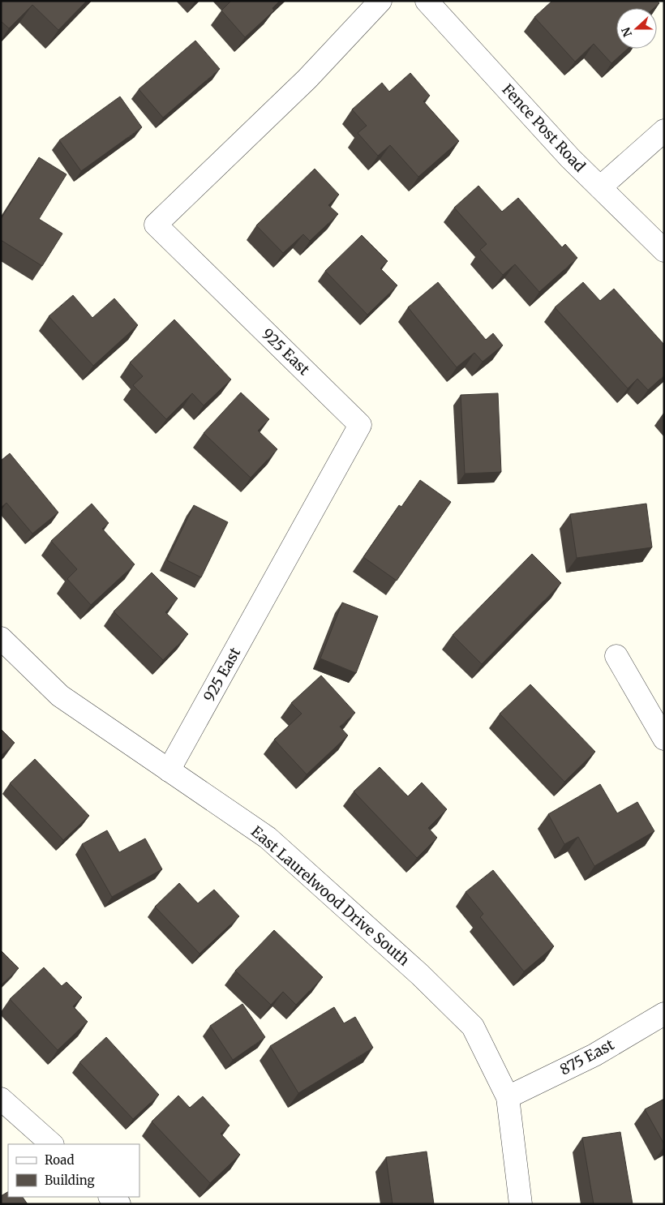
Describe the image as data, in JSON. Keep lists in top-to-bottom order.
{
  "streets": {
    "street": [
      "Fence Post Road",
      "925 East",
      "East Laurelwood Drive South",
      "875 East"
    ]
  },
  "crossings": [
    ["925 East", "East Laurelwood Drive South"],
    ["East Laurelwood Drive South", "875 East"]
  ],
  "legend": ["Road", "Building"],
  "north": "left"
}
